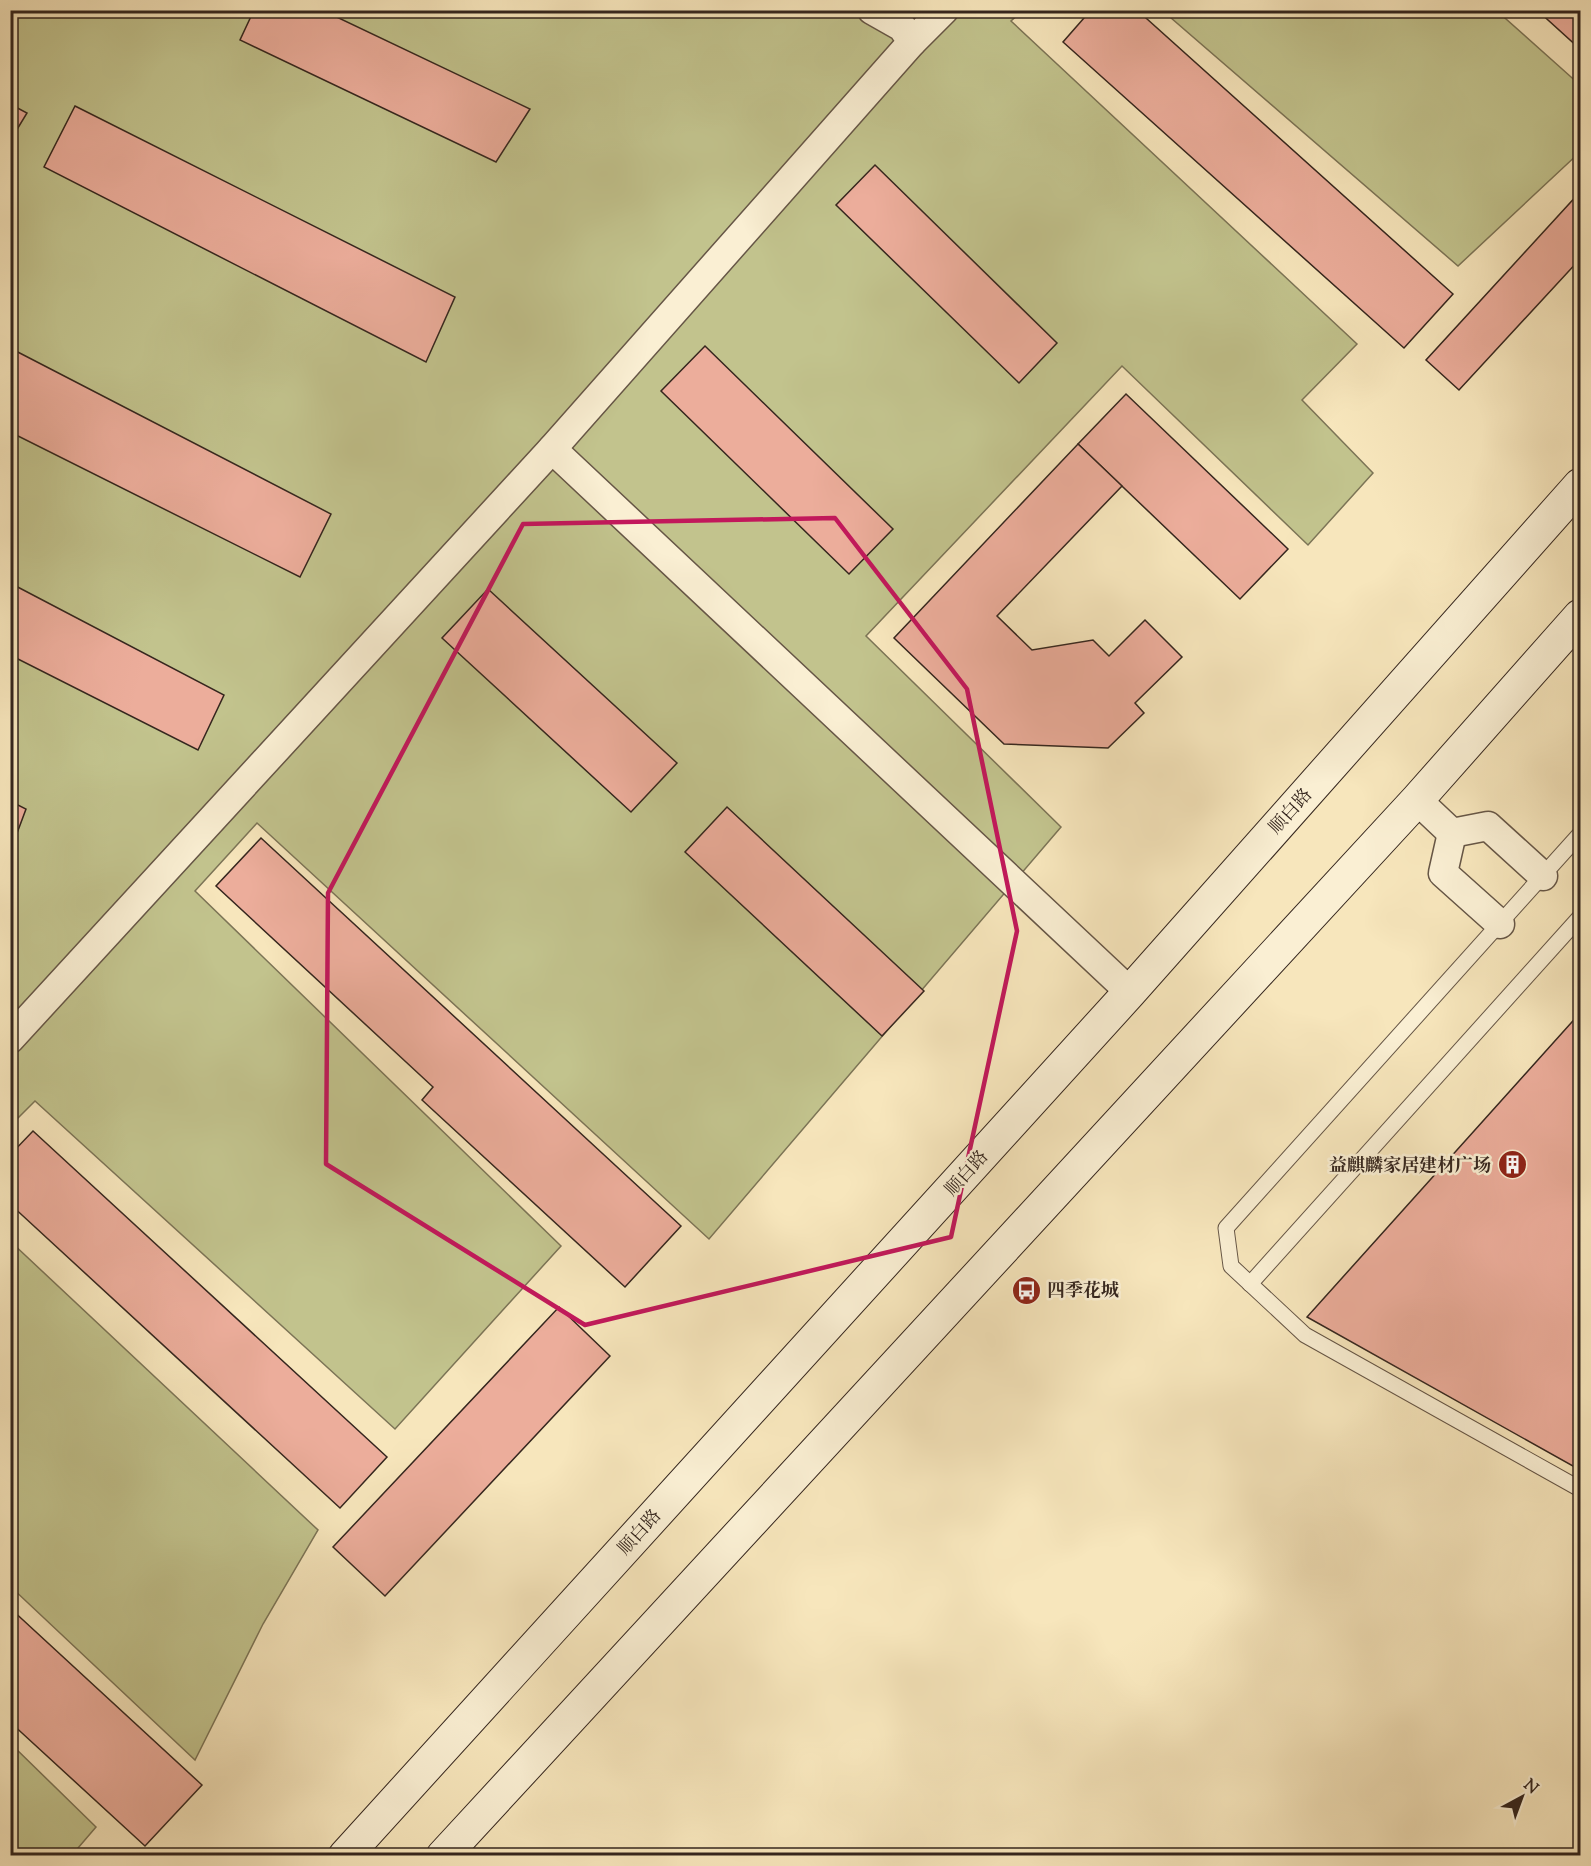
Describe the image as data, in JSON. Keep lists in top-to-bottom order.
{
  "streets": {
    "main road": ["顺白路"]
  },
  "places": {
    "building": ["益麒麟家居建材广场"],
    "bus stop": ["四季花城"]
  },
  "north": "top right"
}
